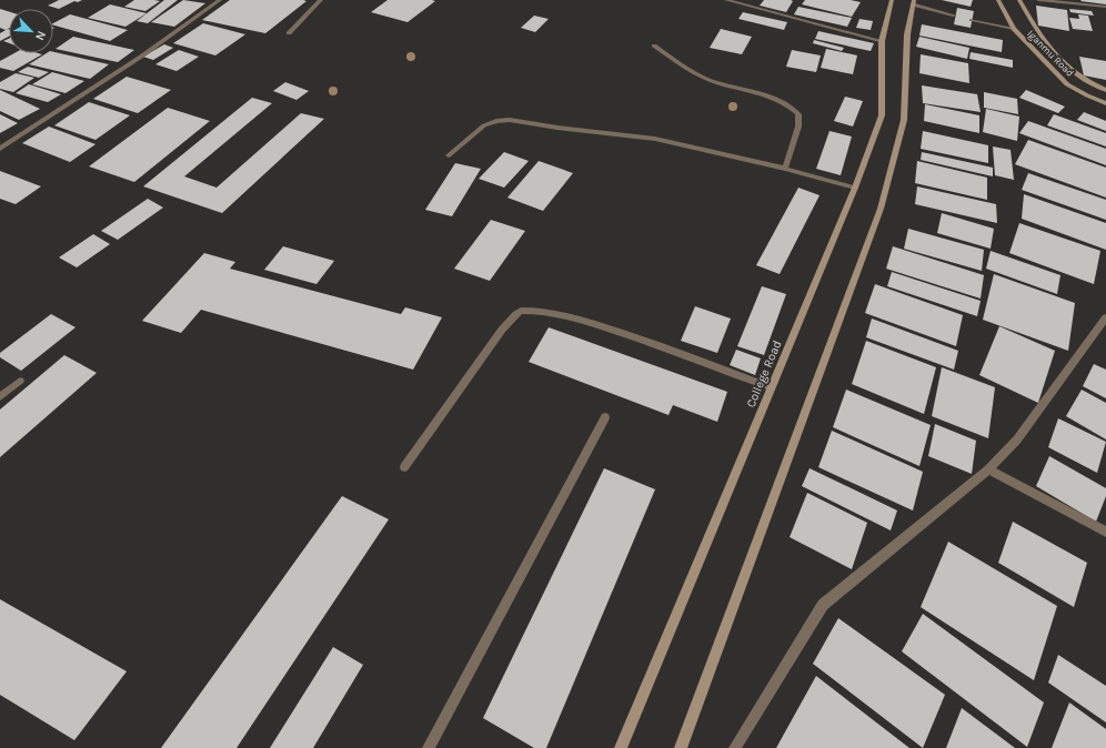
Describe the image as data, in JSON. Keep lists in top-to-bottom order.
{
  "streets": {
    "main road": ["Iganmu Road", "College Road"]
  },
  "north": "bottom right"
}
